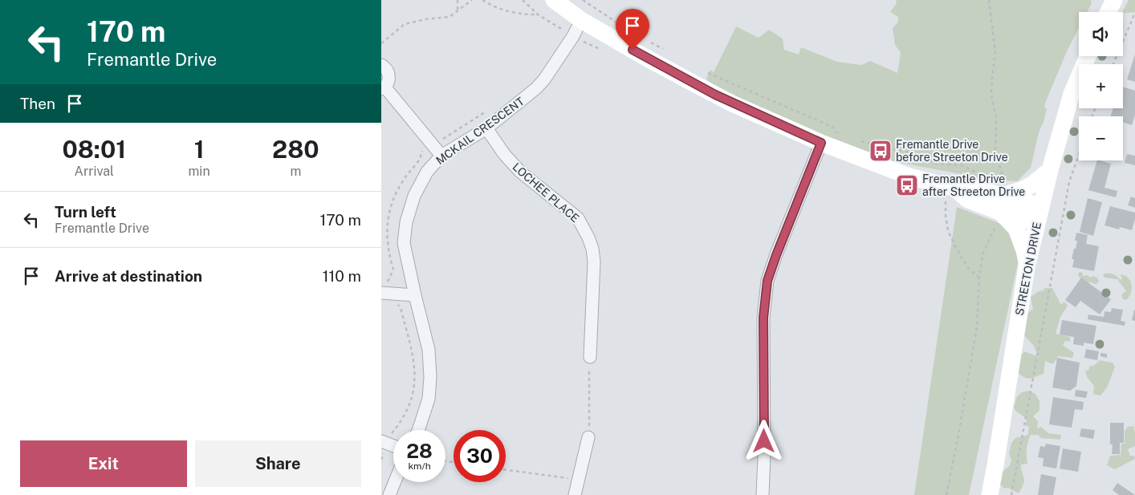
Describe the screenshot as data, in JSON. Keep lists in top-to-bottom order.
{
  "streets": {
    "main road": ["STREETON DRIVE"],
    "street": ["MCKAIL CRESCENT", "LOCHEE PLACE"]
  },
  "crossings": [
    ["MCKAIL CRESCENT", "LOCHEE PLACE"]
  ],
  "places": {
    "bus stop": ["Fremantle Drive before Streeton Drive", "Fremantle Drive after Streeton Drive"]
  },
  "page": {
    "turn": ["170 m", "Fremantle Drive"],
    "map_buttons": ["+", "−"],
    "then": "Then",
    "eta": [
      "08:01",
      "Arrival",
      "1",
      "min",
      "280",
      "m"
    ],
    "list": [
      {
        "name": "Turn left",
        "note": "Fremantle Drive",
        "value": "170 m"
      },
      {
        "name": "Arrive at destination",
        "value": "110 m"
      }
    ],
    "speed": "28 km/h",
    "limit": "30",
    "buttons": ["Exit", "Share"]
  }
}
